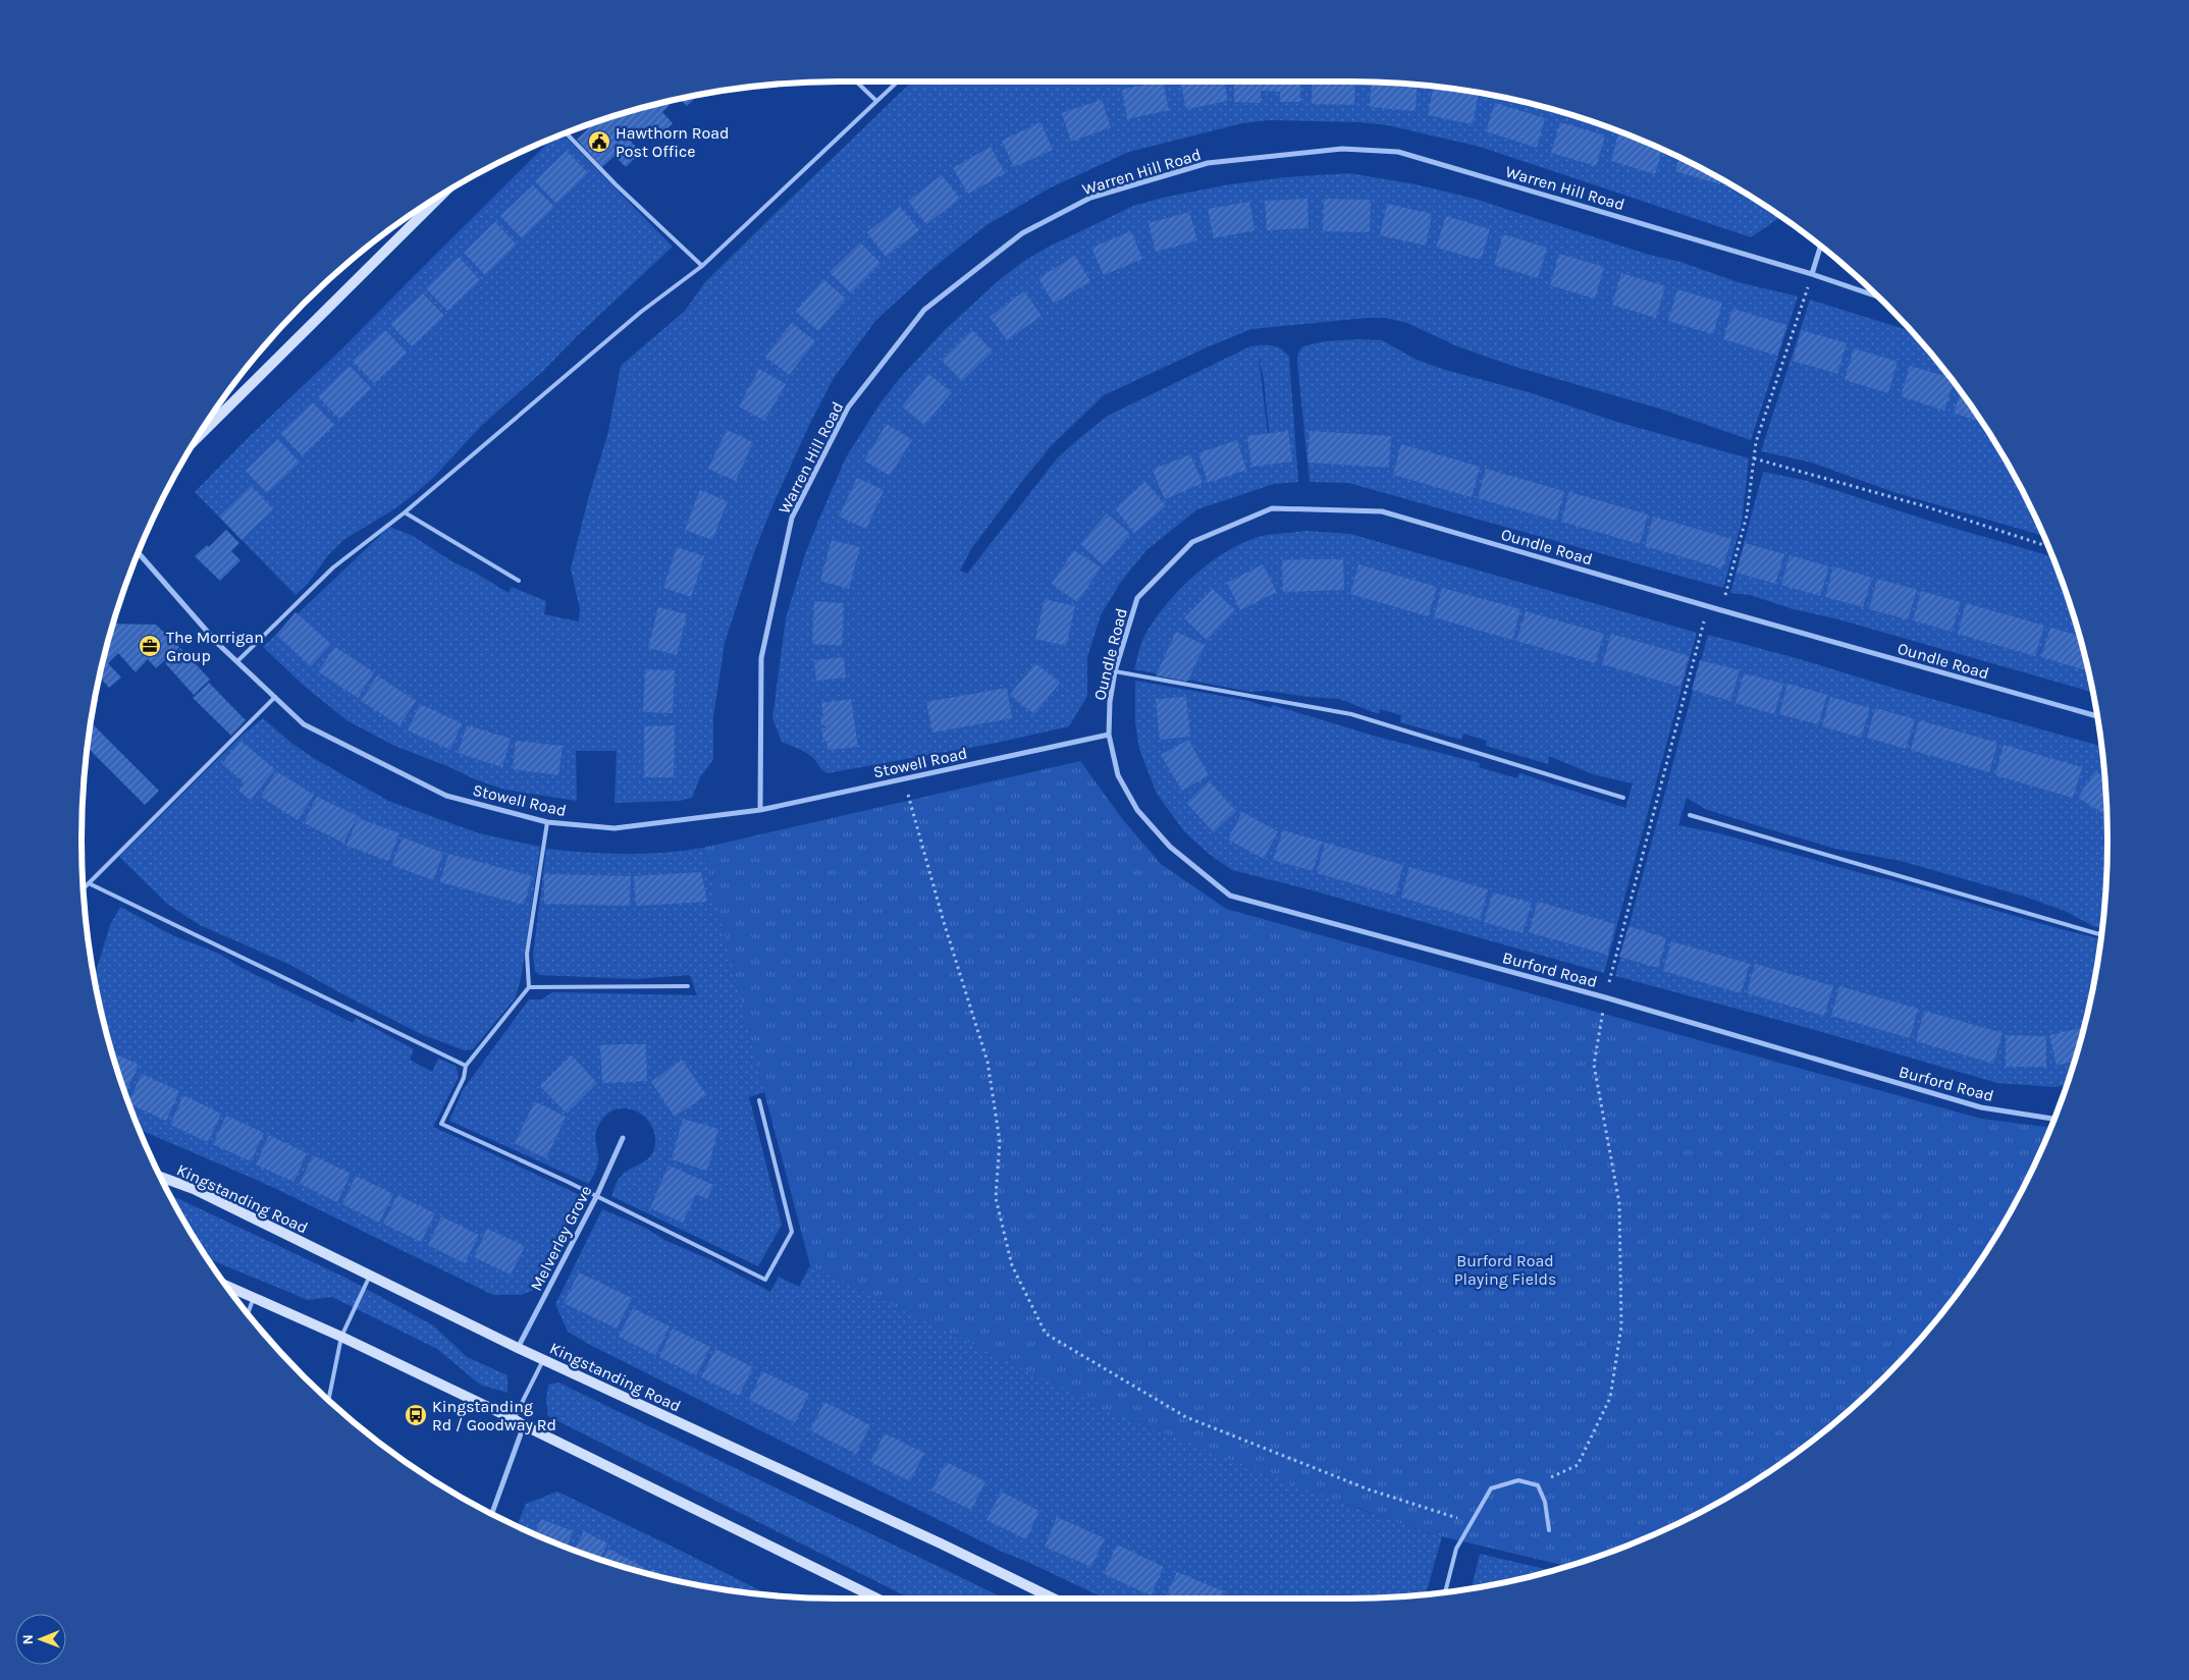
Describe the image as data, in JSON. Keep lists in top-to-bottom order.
{
  "streets": {
    "main road": ["Kingstanding Road"],
    "street": [
      "Warren Hill Road",
      "Oundle Road",
      "Stowell Road",
      "Burford Road",
      "Melverley Grove"
    ]
  },
  "crossings": [
    ["Warren Hill Road", "Stowell Road"],
    ["Oundle Road", "Stowell Road"],
    ["Oundle Road", "Burford Road"],
    ["Stowell Road", "Burford Road"],
    ["Kingstanding Road", "Melverley Grove"]
  ],
  "parks": ["Burford Road Playing Fields"],
  "places": {
    "public building": ["Hawthorn Road Post Office"],
    "office": ["The Morrigan Group"],
    "bus stop": ["Kingstanding Rd / Goodway Rd"]
  },
  "north": "left"
}
